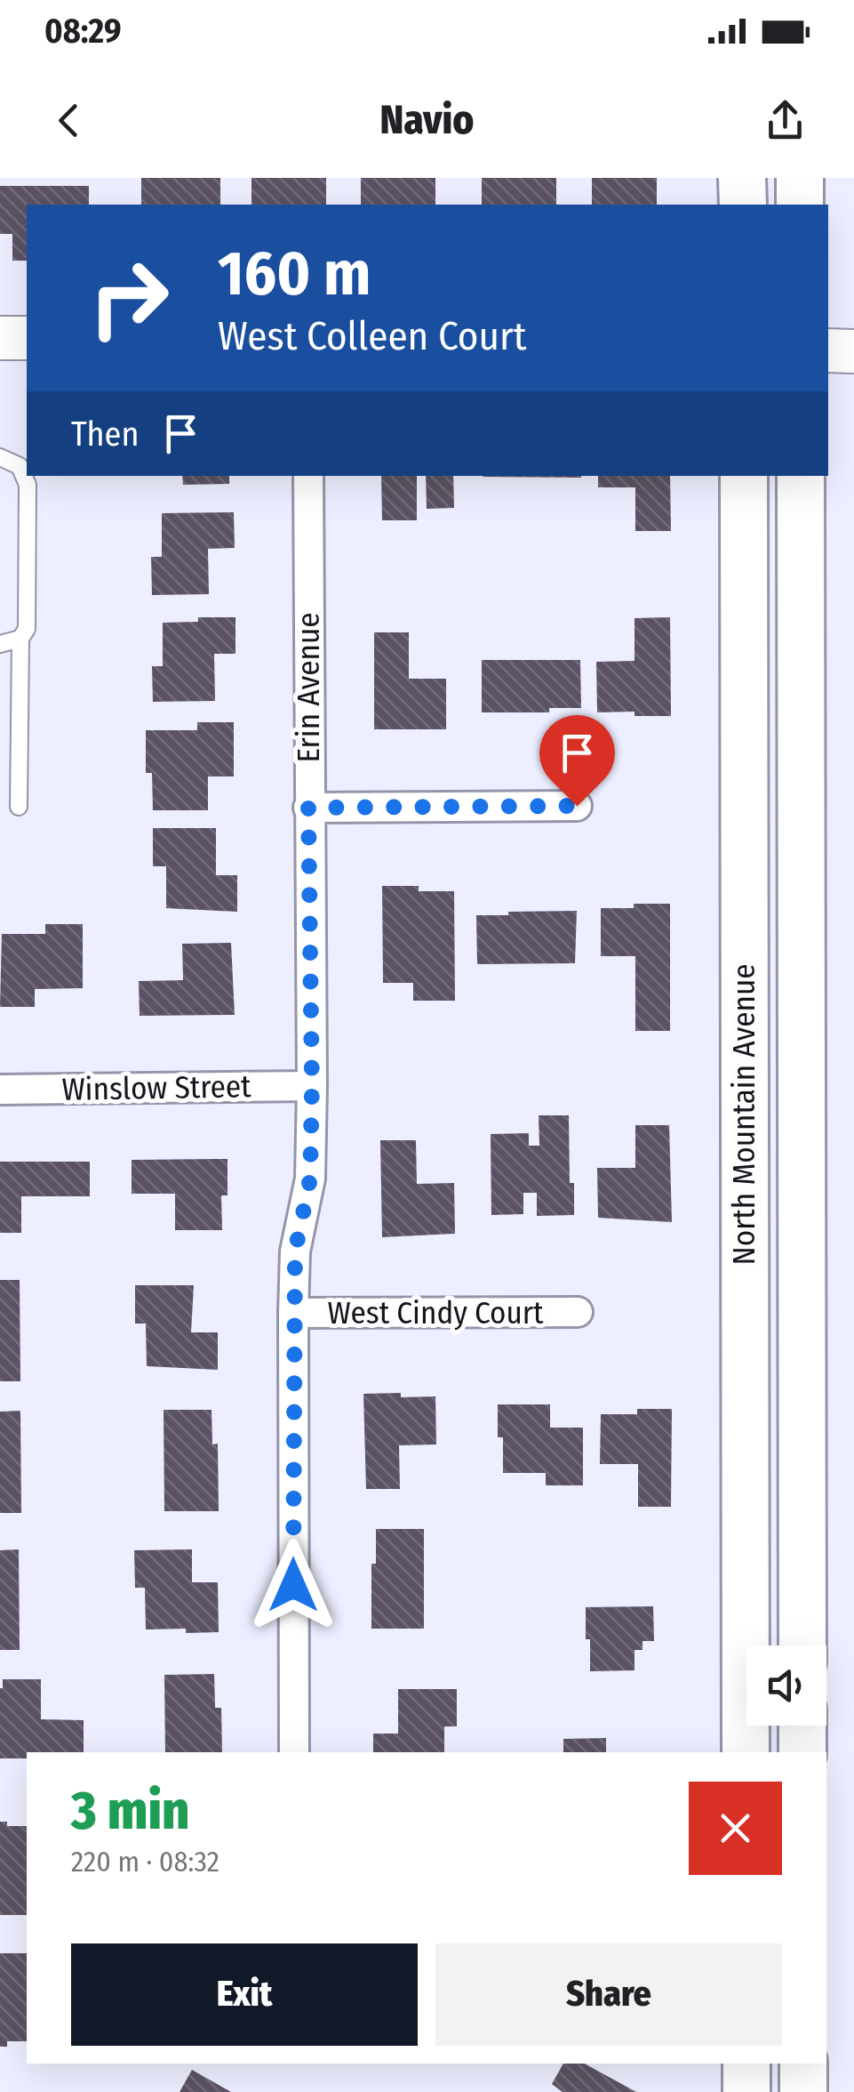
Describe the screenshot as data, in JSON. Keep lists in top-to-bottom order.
{
  "streets": {
    "main road": ["North Mountain Avenue"],
    "street": ["Erin Avenue", "Winslow Street", "West Cindy Court"]
  },
  "crossings": [
    ["Erin Avenue", "Winslow Street"],
    ["Erin Avenue", "West Cindy Court"]
  ],
  "page": {
    "status": "08:29",
    "header": "Navio",
    "turn": ["160 m", "West Colleen Court"],
    "then": "Then",
    "heading": ["3 min", "220 m · 08:32"],
    "buttons": ["Exit", "Share"]
  }
}
